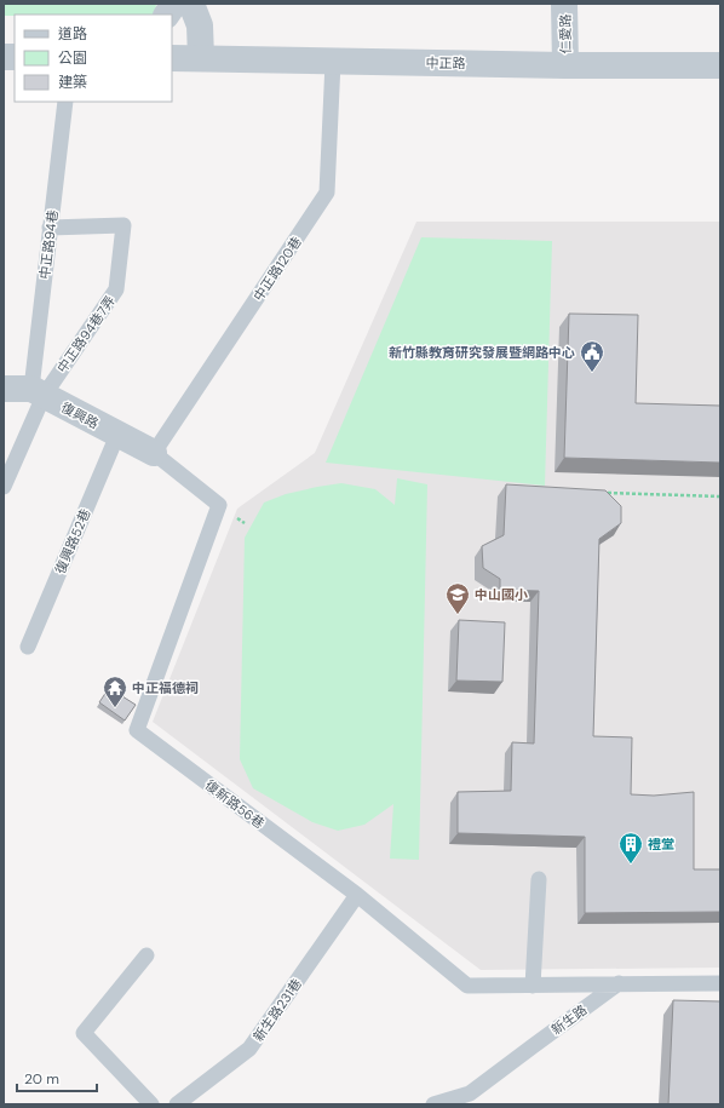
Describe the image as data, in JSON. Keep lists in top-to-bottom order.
{
  "streets": {
    "street": ["仁愛路", "中正路", "復興路"],
    "lane": [
      "中正路94巷",
      "中正路120巷",
      "中正路94巷7弄",
      "復興路52巷",
      "復新路56巷",
      "新生路231巷",
      "新生路"
    ]
  },
  "crossings": [
    ["仁愛路", "中正路"],
    ["中正路", "中正路120巷"],
    ["中正路94巷", "中正路94巷7弄"],
    ["中正路94巷", "復興路"],
    ["中正路120巷", "復興路"],
    ["中正路120巷", "復新路56巷"],
    ["中正路94巷7弄", "復興路"],
    ["復興路", "復興路52巷"],
    ["復興路", "復新路56巷"],
    ["復新路56巷", "新生路231巷"],
    ["復新路56巷", "新生路"]
  ],
  "places": {
    "public building": ["新竹縣教育研究發展暨網路中心"],
    "school or university": ["中山國小"],
    "temple": ["中正福德祠"],
    "building": ["禮堂"]
  },
  "legend": ["道路", "公園", "建築"],
  "scale_bar": "20 m"
}
